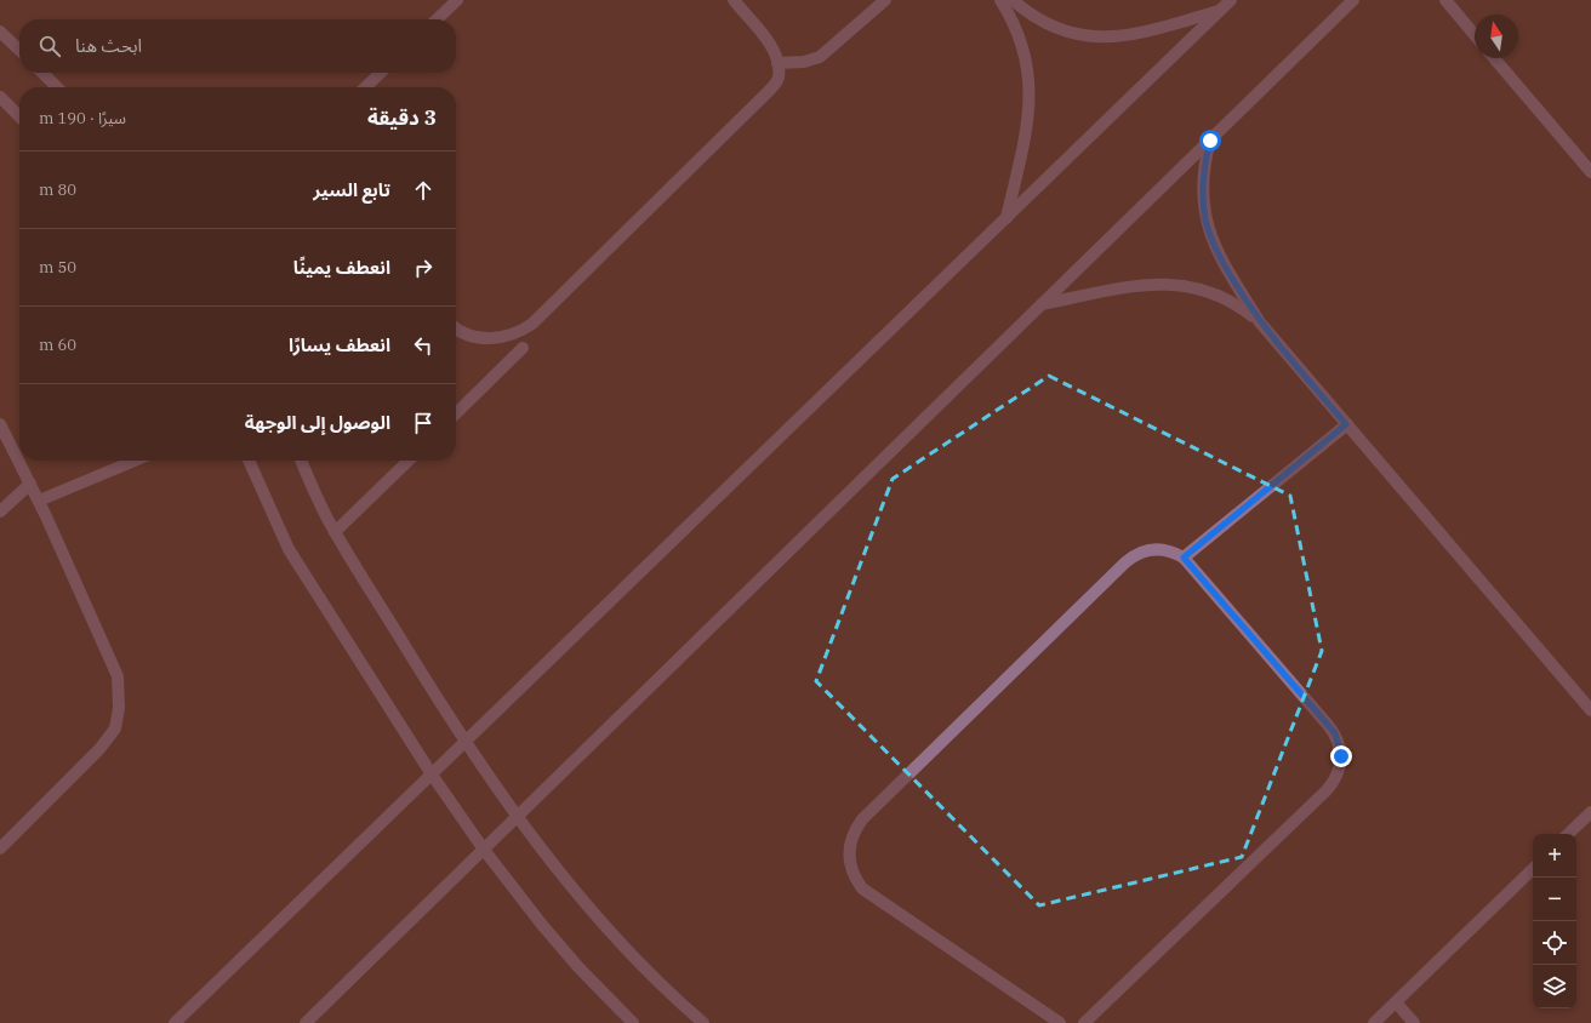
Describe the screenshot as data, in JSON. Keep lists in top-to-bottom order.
{
  "north": "top",
  "page": {
    "search": "ابحث هنا",
    "heading": ["3 دقيقة", "سيرًا · 190 m"],
    "list": [
      ["تابع السير", "80 m"],
      ["انعطف يمينًا", "50 m"],
      ["انعطف يسارًا", "60 m"],
      "الوصول إلى الوجهة"
    ],
    "map_buttons": ["+", "−"]
  }
}
